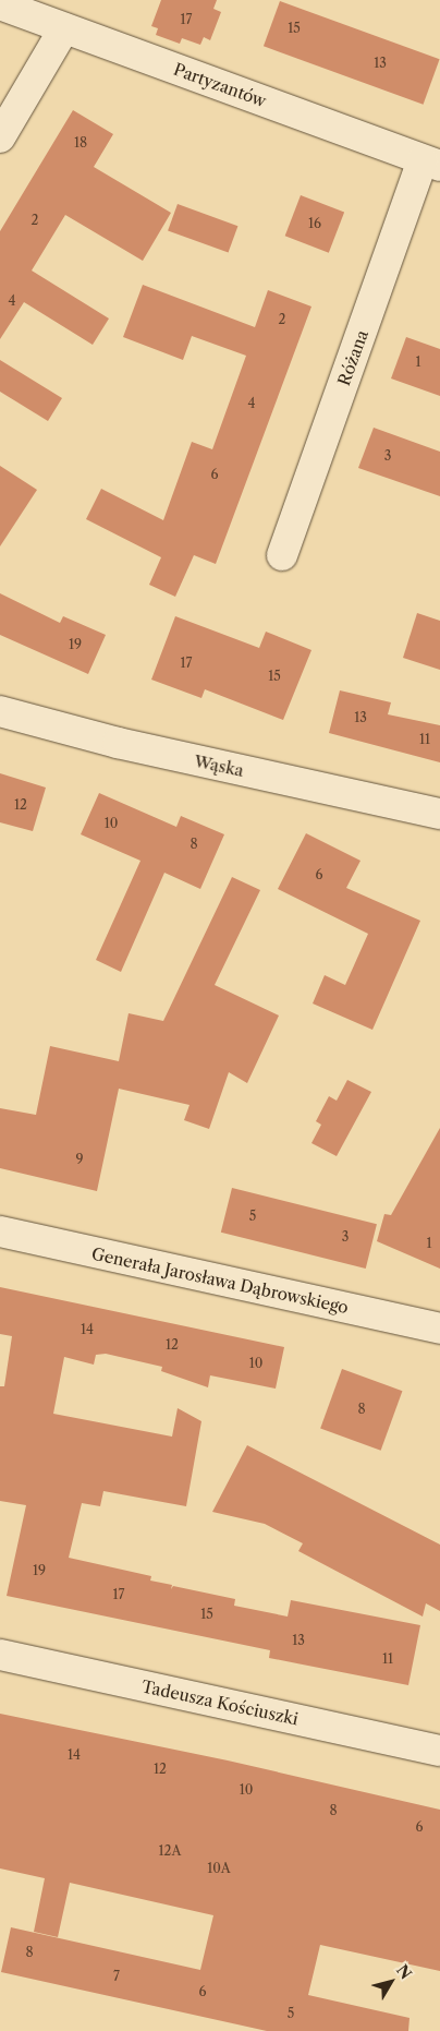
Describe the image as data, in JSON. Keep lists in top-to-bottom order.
{
  "streets": {
    "street": [
      "Partyzantów",
      "Różana",
      "Wąska",
      "Generała Jarosława Dąbrowskiego",
      "Tadeusza Kościuszki"
    ]
  },
  "crossings": [
    ["Partyzantów", "Różana"]
  ],
  "house_numbers": [
    "17",
    "15",
    "13",
    "18",
    "2",
    "16",
    "4",
    "2",
    "1",
    "4",
    "3",
    "6",
    "19",
    "17",
    "15",
    "13",
    "11",
    "12",
    "10",
    "8",
    "6",
    "9",
    "5",
    "3",
    "1",
    "14",
    "12",
    "10",
    "8",
    "19",
    "17",
    "15",
    "13",
    "11",
    "14",
    "12",
    "10",
    "8",
    "6",
    "12A",
    "10A",
    "8",
    "7",
    "6",
    "5"
  ],
  "north": "top right"
}
